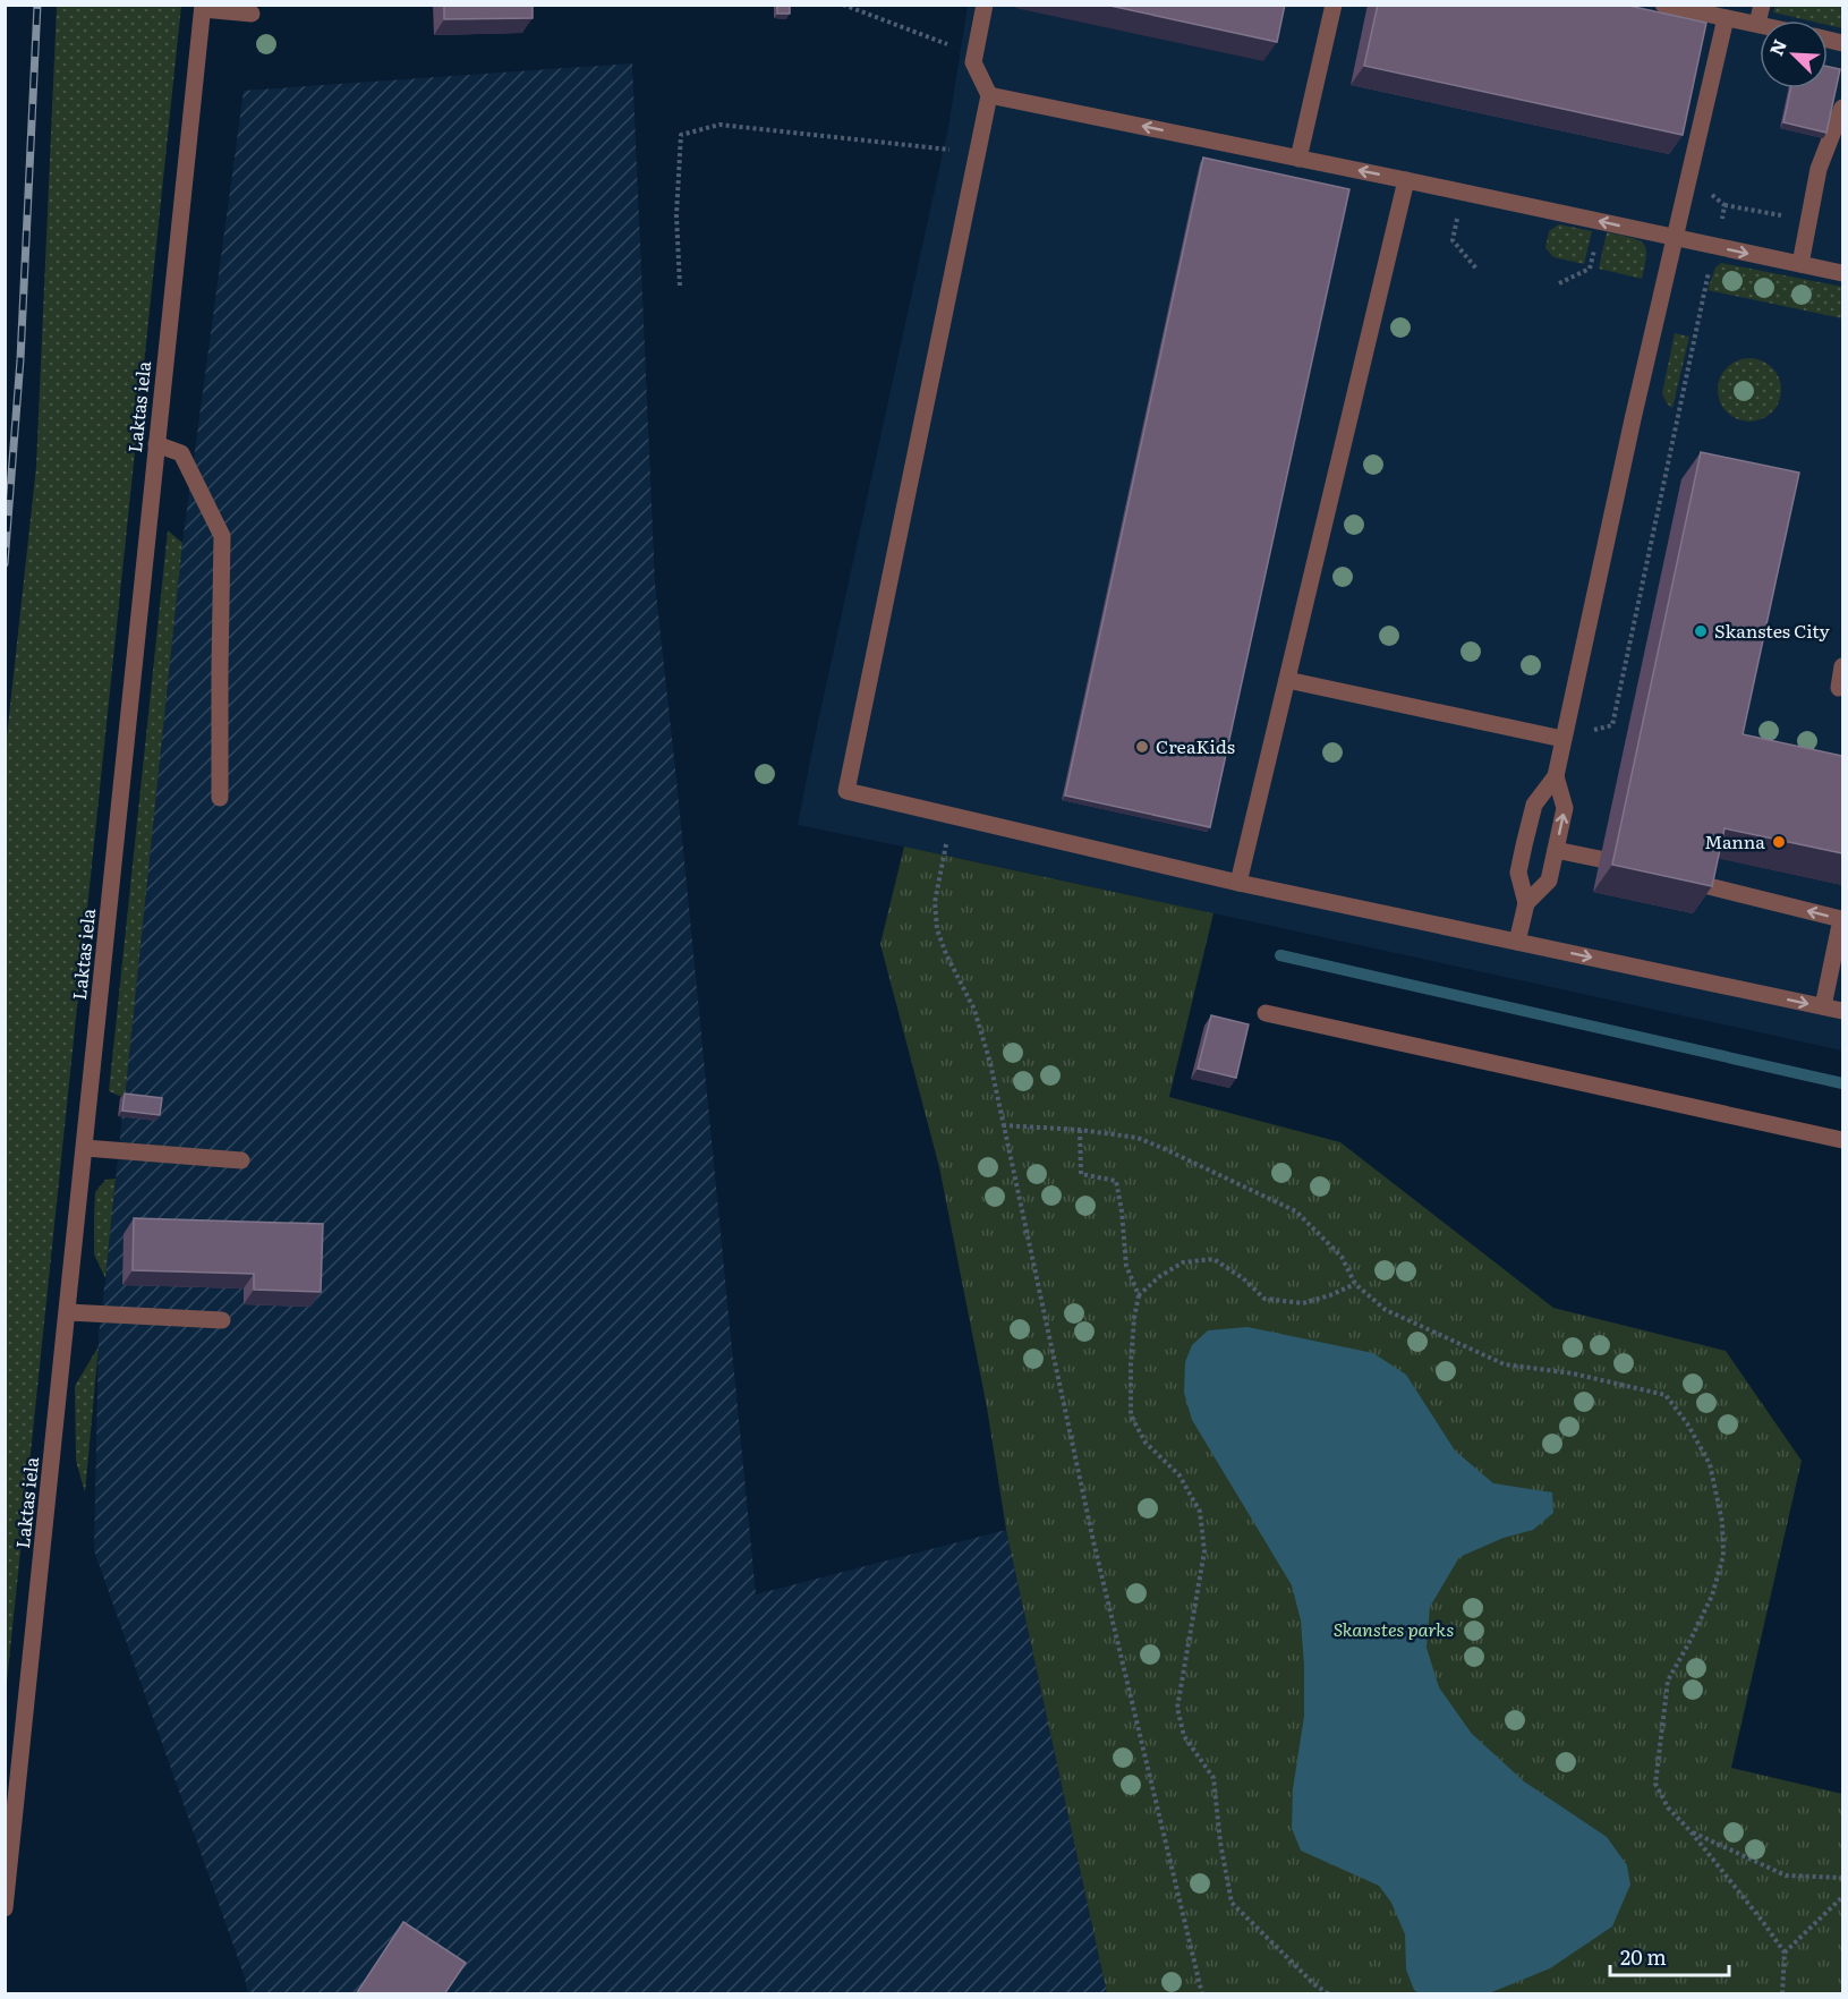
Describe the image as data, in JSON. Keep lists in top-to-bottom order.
{
  "streets": {
    "street": ["Laktas iela"]
  },
  "parks": ["Skanstes parks"],
  "places": ["Skanstes City", "CreaKids", "Manna"],
  "scale_bar": "20 m",
  "north": "top left"
}
